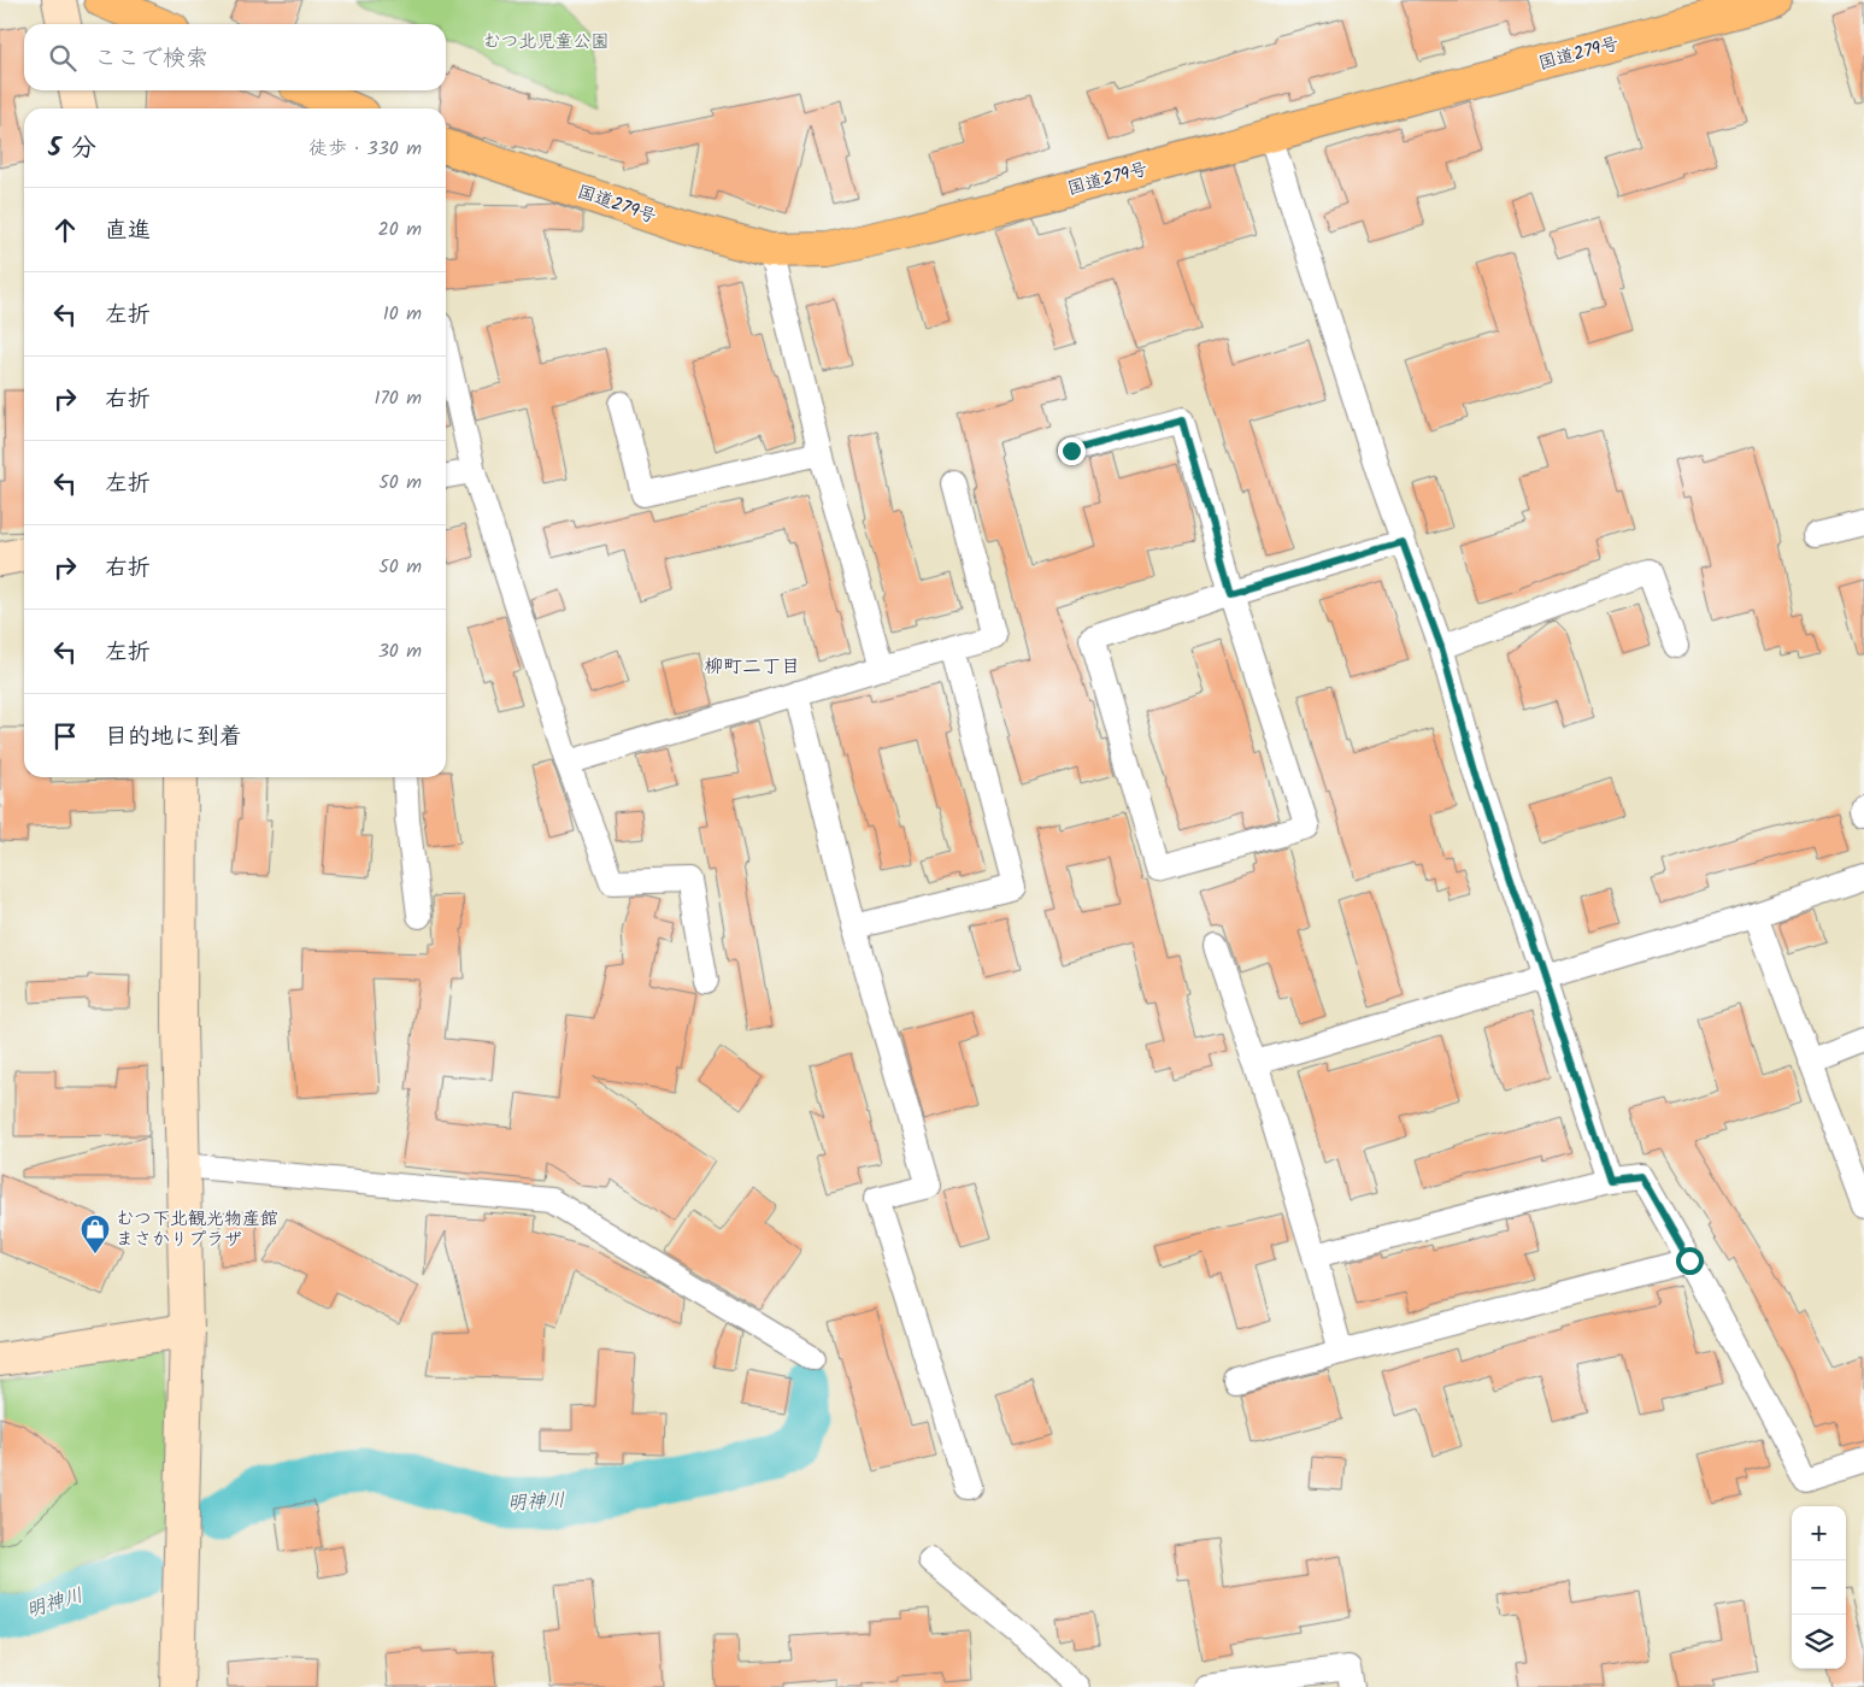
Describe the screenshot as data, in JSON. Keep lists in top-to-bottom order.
{
  "streets": {
    "highway": ["国道279号"]
  },
  "districts": ["柳町二丁目"],
  "water": ["明神川"],
  "parks": ["むつ北児童公園"],
  "places": {
    "shop": ["むつ下北観光物産館 まさかりプラザ"]
  },
  "page": {
    "search": "ここで検索",
    "heading": ["5 分", "徒歩 · 330 m"],
    "list": [
      ["直進", "20 m"],
      ["左折", "10 m"],
      ["右折", "170 m"],
      ["左折", "50 m"],
      ["右折", "50 m"],
      ["左折", "30 m"],
      "目的地に到着"
    ],
    "map_buttons": ["+", "−"]
  }
}
